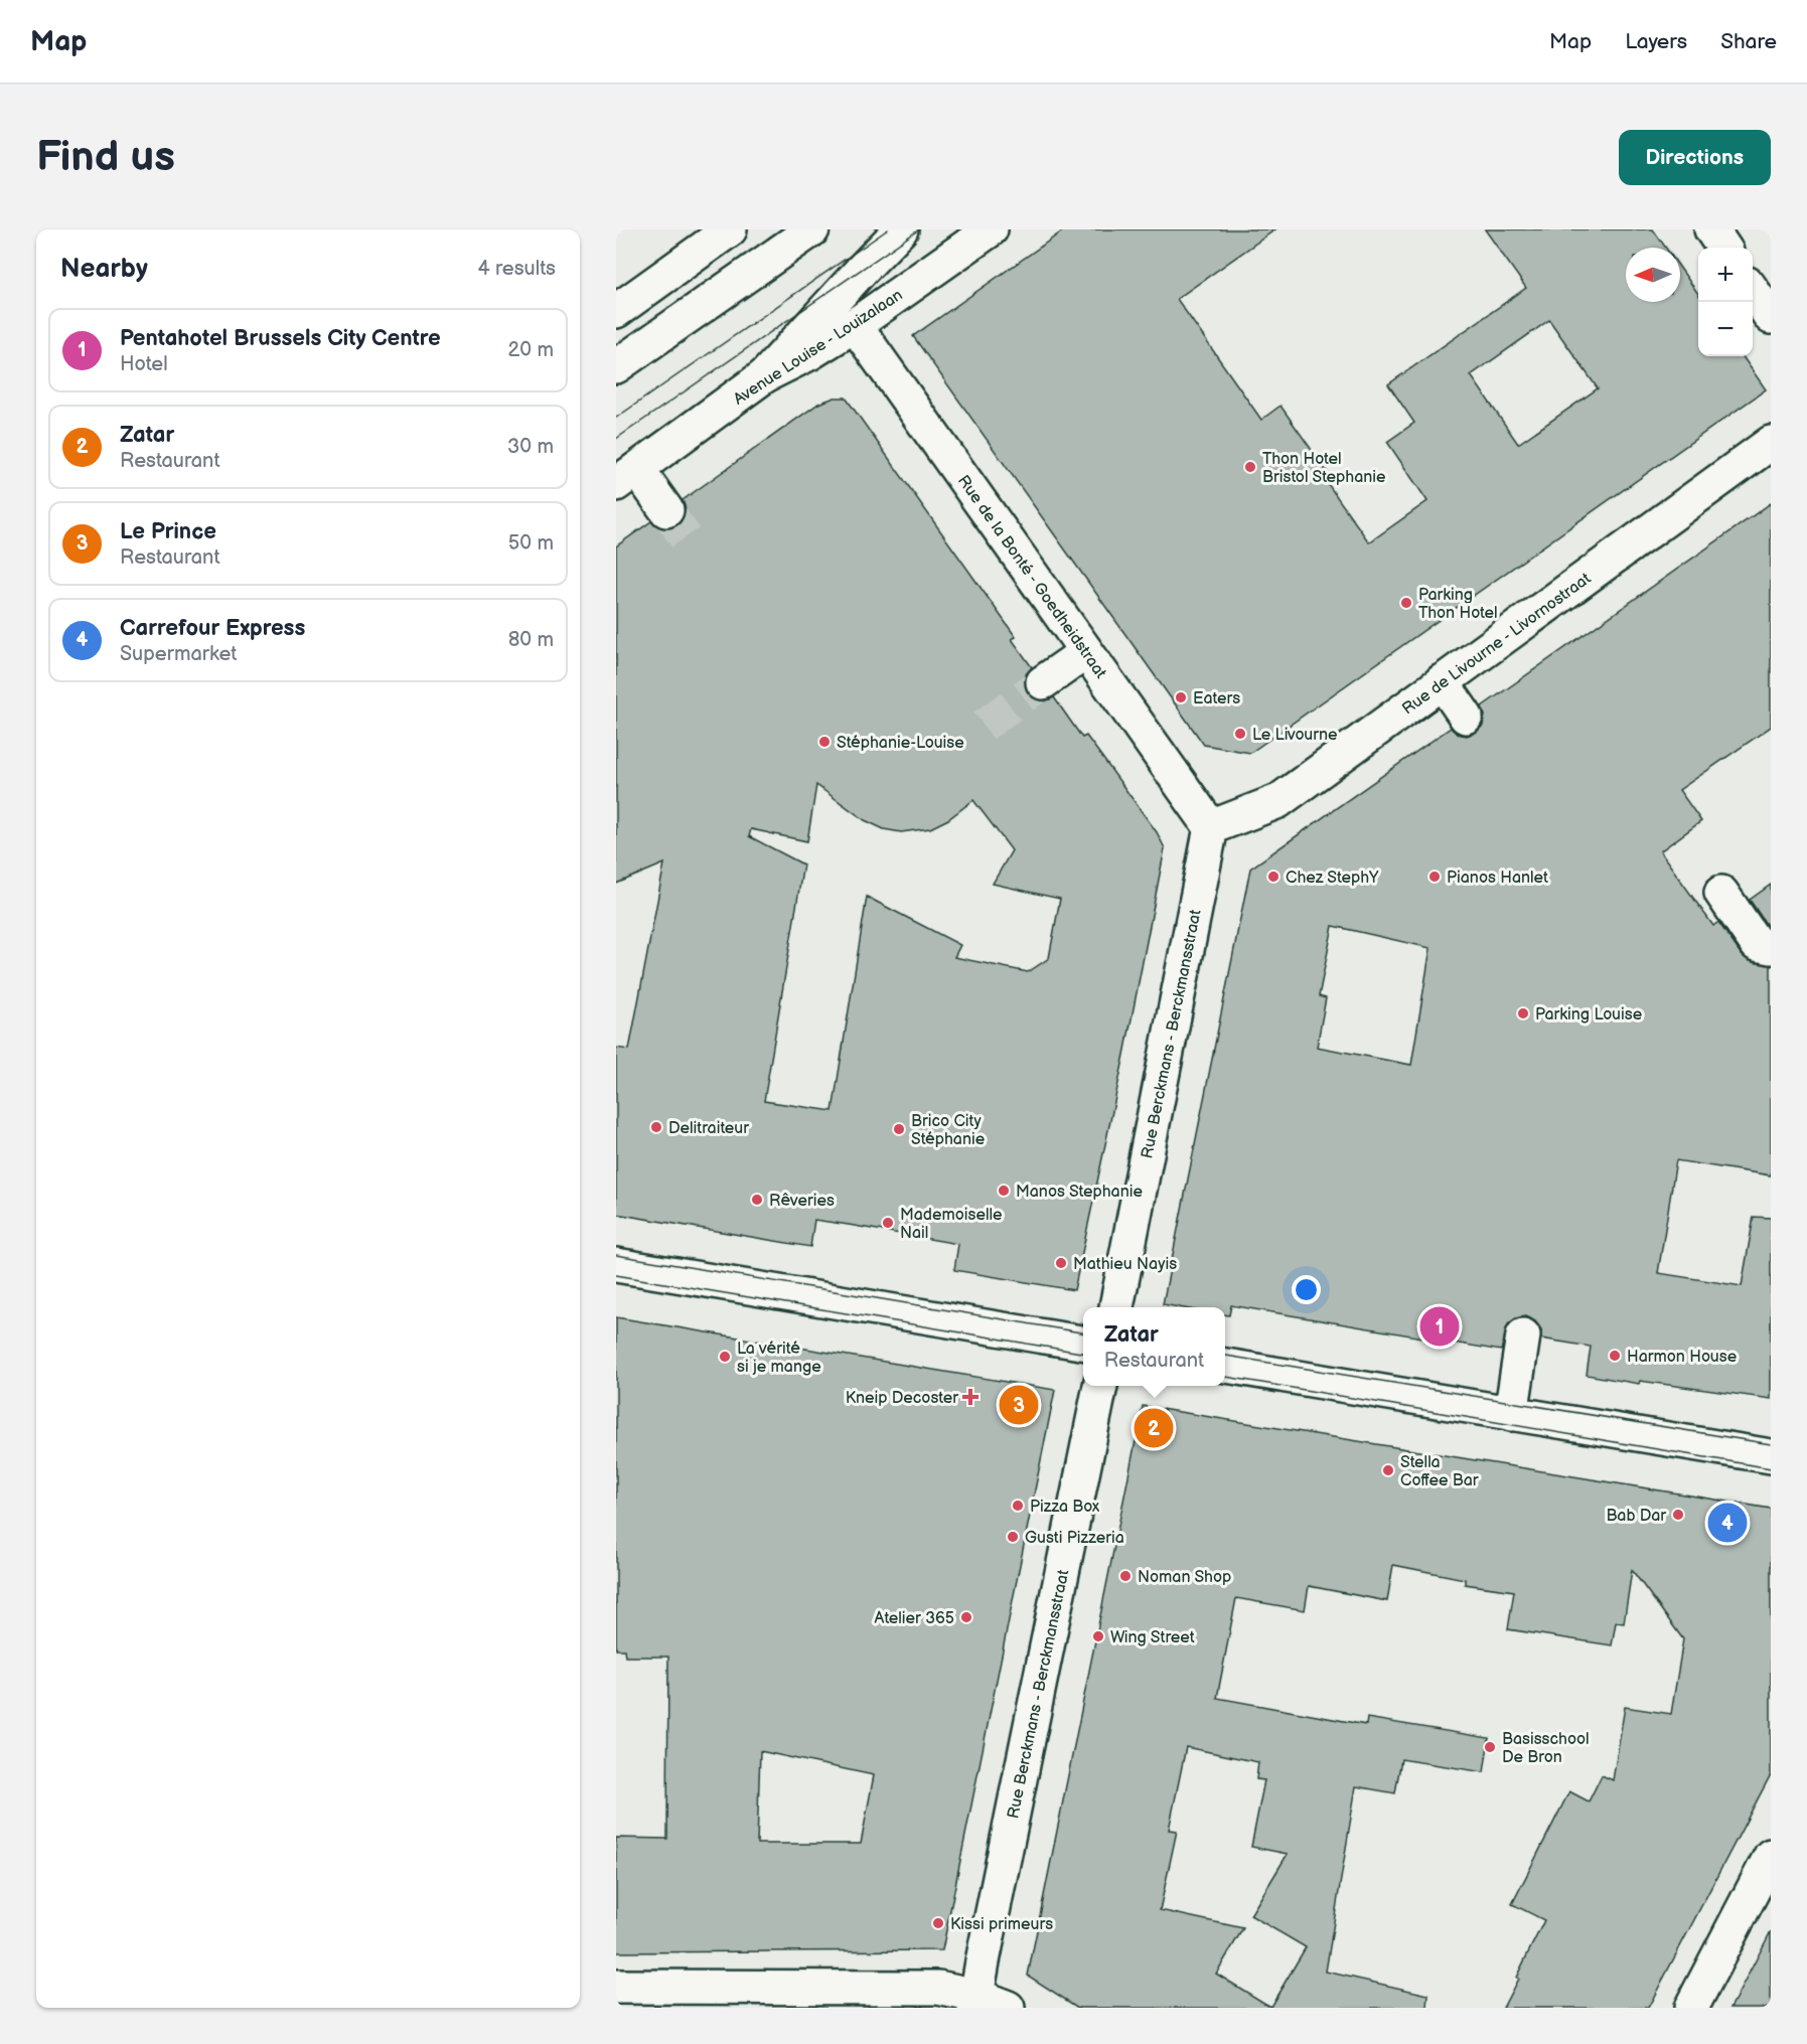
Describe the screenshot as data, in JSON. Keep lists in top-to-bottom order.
{
  "streets": {
    "main road": [
      "Avenue Louise - Louizalaan",
      "Rue de la Bonté - Goedheidstraat",
      "Rue de Livourne - Livornostraat",
      "Rue Berckmans - Berckmansstraat"
    ]
  },
  "crossings": [
    ["Avenue Louise - Louizalaan", "Rue de la Bonté - Goedheidstraat"],
    ["Rue de la Bonté - Goedheidstraat", "Rue de Livourne - Livornostraat"],
    ["Rue de la Bonté - Goedheidstraat", "Rue Berckmans - Berckmansstraat"],
    ["Rue de Livourne - Livornostraat", "Rue Berckmans - Berckmansstraat"]
  ],
  "places": {
    "other": [
      "Thon Hotel Bristol Stephanie",
      "Parking Thon Hotel",
      "Eaters",
      "Le Livourne",
      "Stéphanie-Louise",
      "Chez StephY",
      "Pianos Hanlet",
      "Parking Louise",
      "Delitraiteur",
      "Brico City Stéphanie",
      "Manos Stephanie",
      "Rêveries",
      "Mademoiselle Nail",
      "Mathieu Nayis",
      "Harmon House",
      "La vérité si je mange",
      "Stella Coffee Bar",
      "Pizza Box",
      "Bab Dar",
      "Gusti Pizzeria",
      "Noman Shop",
      "Atelier 365",
      "Wing Street",
      "Basisschool De Bron",
      "Kissi primeurs"
    ],
    "health": ["Kneip Decoster"]
  },
  "north": "left",
  "page": {
    "header": "Map",
    "nav": ["Map", "Layers", "Share"],
    "buttons": "Directions",
    "title": "Find us",
    "heading": ["Nearby", "4 results"],
    "map_buttons": ["+", "−"],
    "list": [
      {
        "mark": "1",
        "name": "Pentahotel Brussels City Centre",
        "note": "Hotel",
        "value": "20 m"
      },
      {
        "mark": "2",
        "name": "Zatar",
        "note": "Restaurant",
        "value": "30 m"
      },
      {
        "mark": "3",
        "name": "Le Prince",
        "note": "Restaurant",
        "value": "50 m"
      },
      {
        "mark": "4",
        "name": "Carrefour Express",
        "note": "Supermarket",
        "value": "80 m"
      }
    ],
    "pins": [
      "1",
      "3",
      "2",
      "4"
    ],
    "popup": ["Zatar", "Restaurant"]
  }
}
